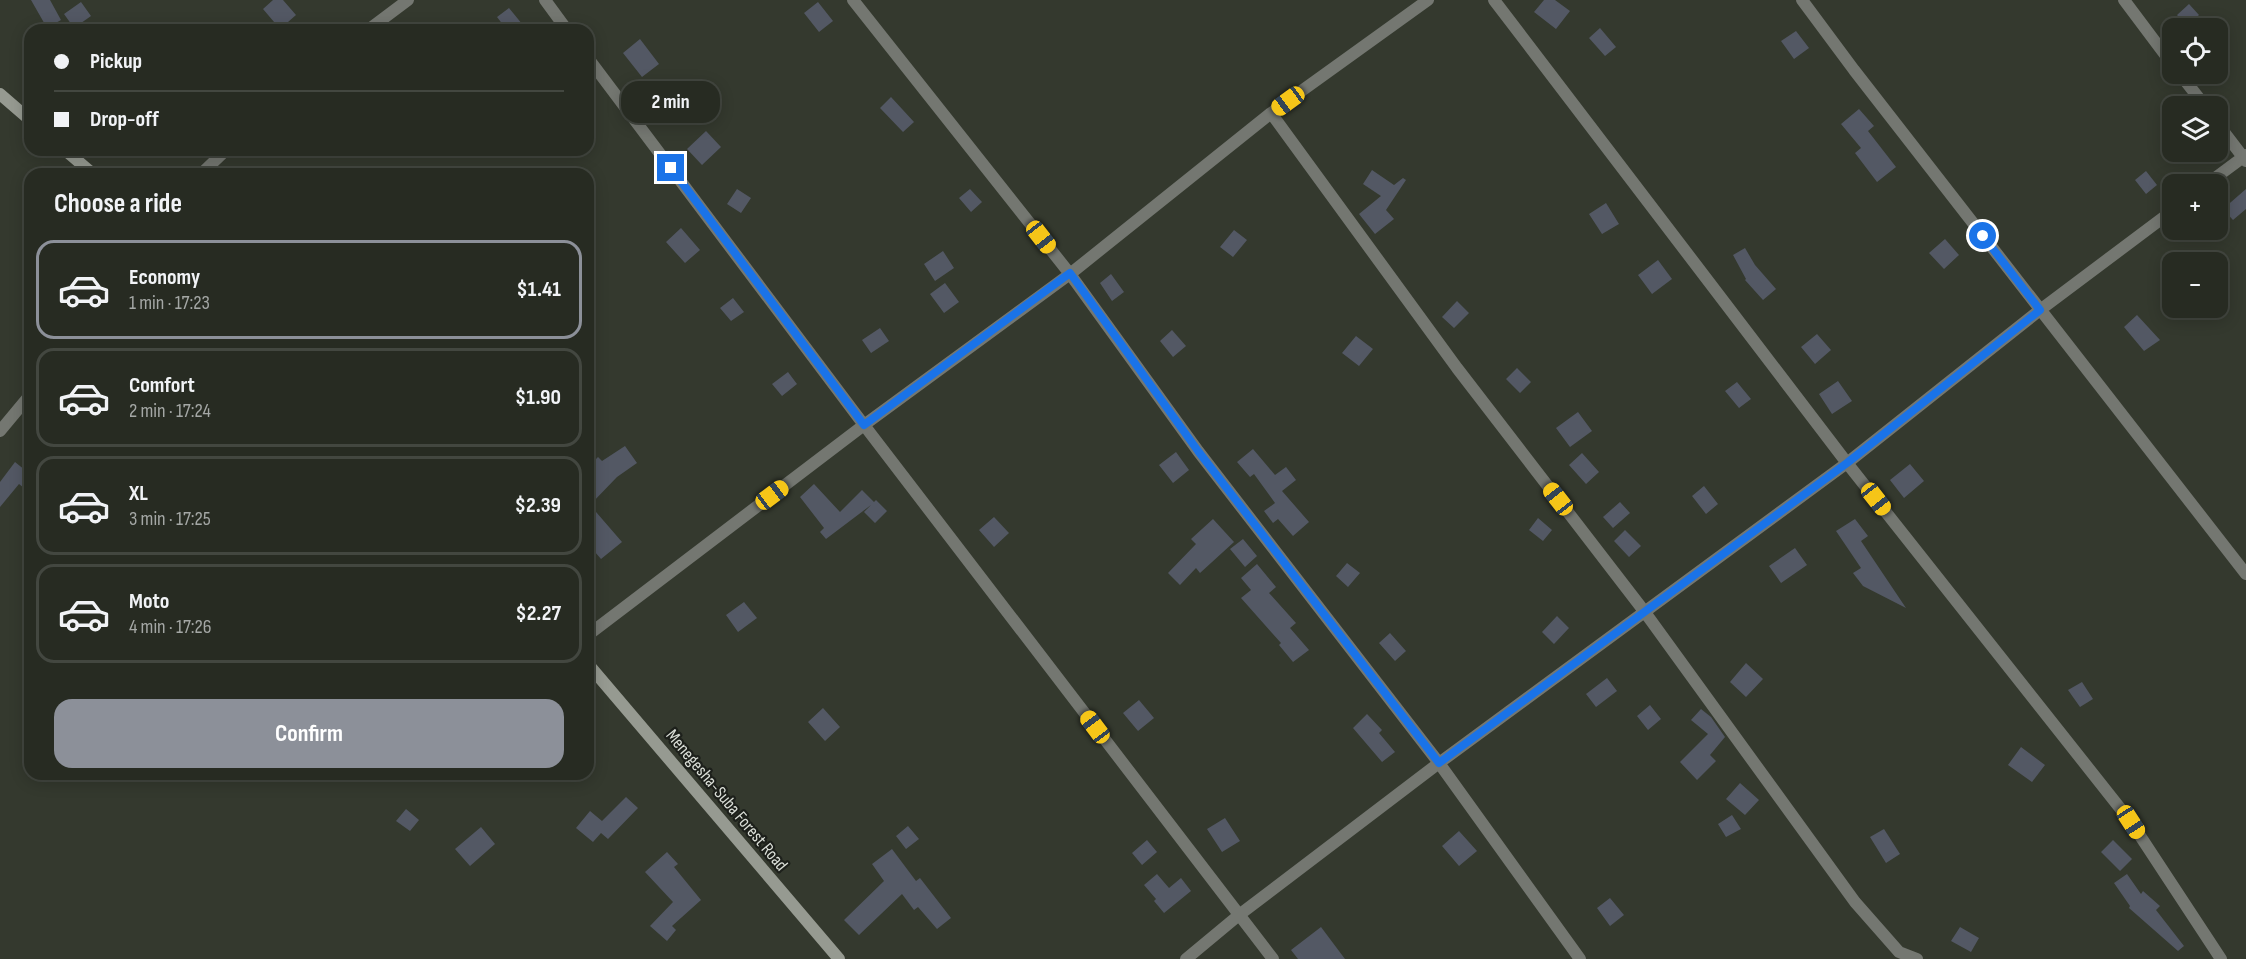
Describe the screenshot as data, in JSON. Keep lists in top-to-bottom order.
{
  "streets": {
    "street": ["Menegesha-Suba Forest Road"]
  },
  "page": {
    "map_buttons": ["+", "−"],
    "banner": ["Pickup", "Drop-off"],
    "bubble": "2 min",
    "heading": "Choose a ride",
    "list": [
      {
        "name": "Economy",
        "note": "1 min · 17:23",
        "value": "$1.41"
      },
      {
        "name": "Comfort",
        "note": "2 min · 17:24",
        "value": "$1.90"
      },
      {
        "name": "XL",
        "note": "3 min · 17:25",
        "value": "$2.39"
      },
      {
        "name": "Moto",
        "note": "4 min · 17:26",
        "value": "$2.27"
      }
    ],
    "buttons": "Confirm"
  }
}
